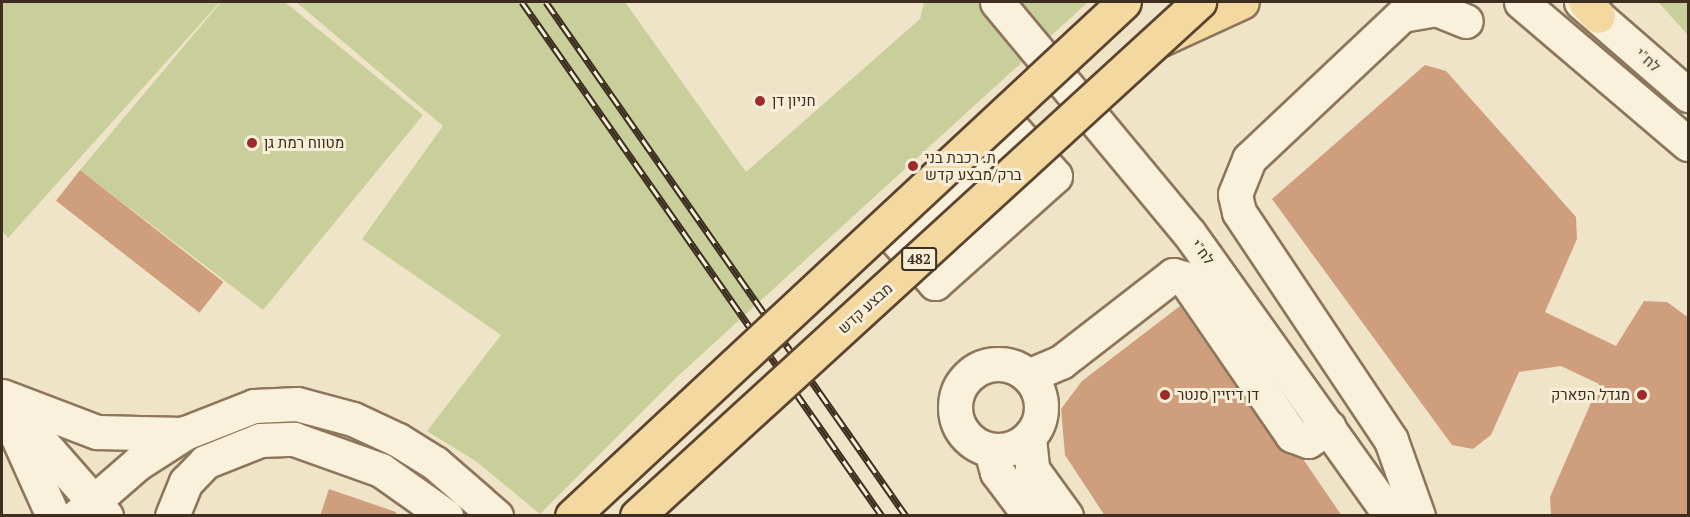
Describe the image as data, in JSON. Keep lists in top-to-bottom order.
{
  "streets": {
    "main road": ["482", "מבצע קדש"],
    "street": ["לח\"י"]
  },
  "places": [
    "חניון דן",
    "מטווח רמת גן",
    "ת. רכבת בני ברק/מבצע קדש",
    "דן דיזיין סנטר",
    "מגדל הפארק"
  ]
}
